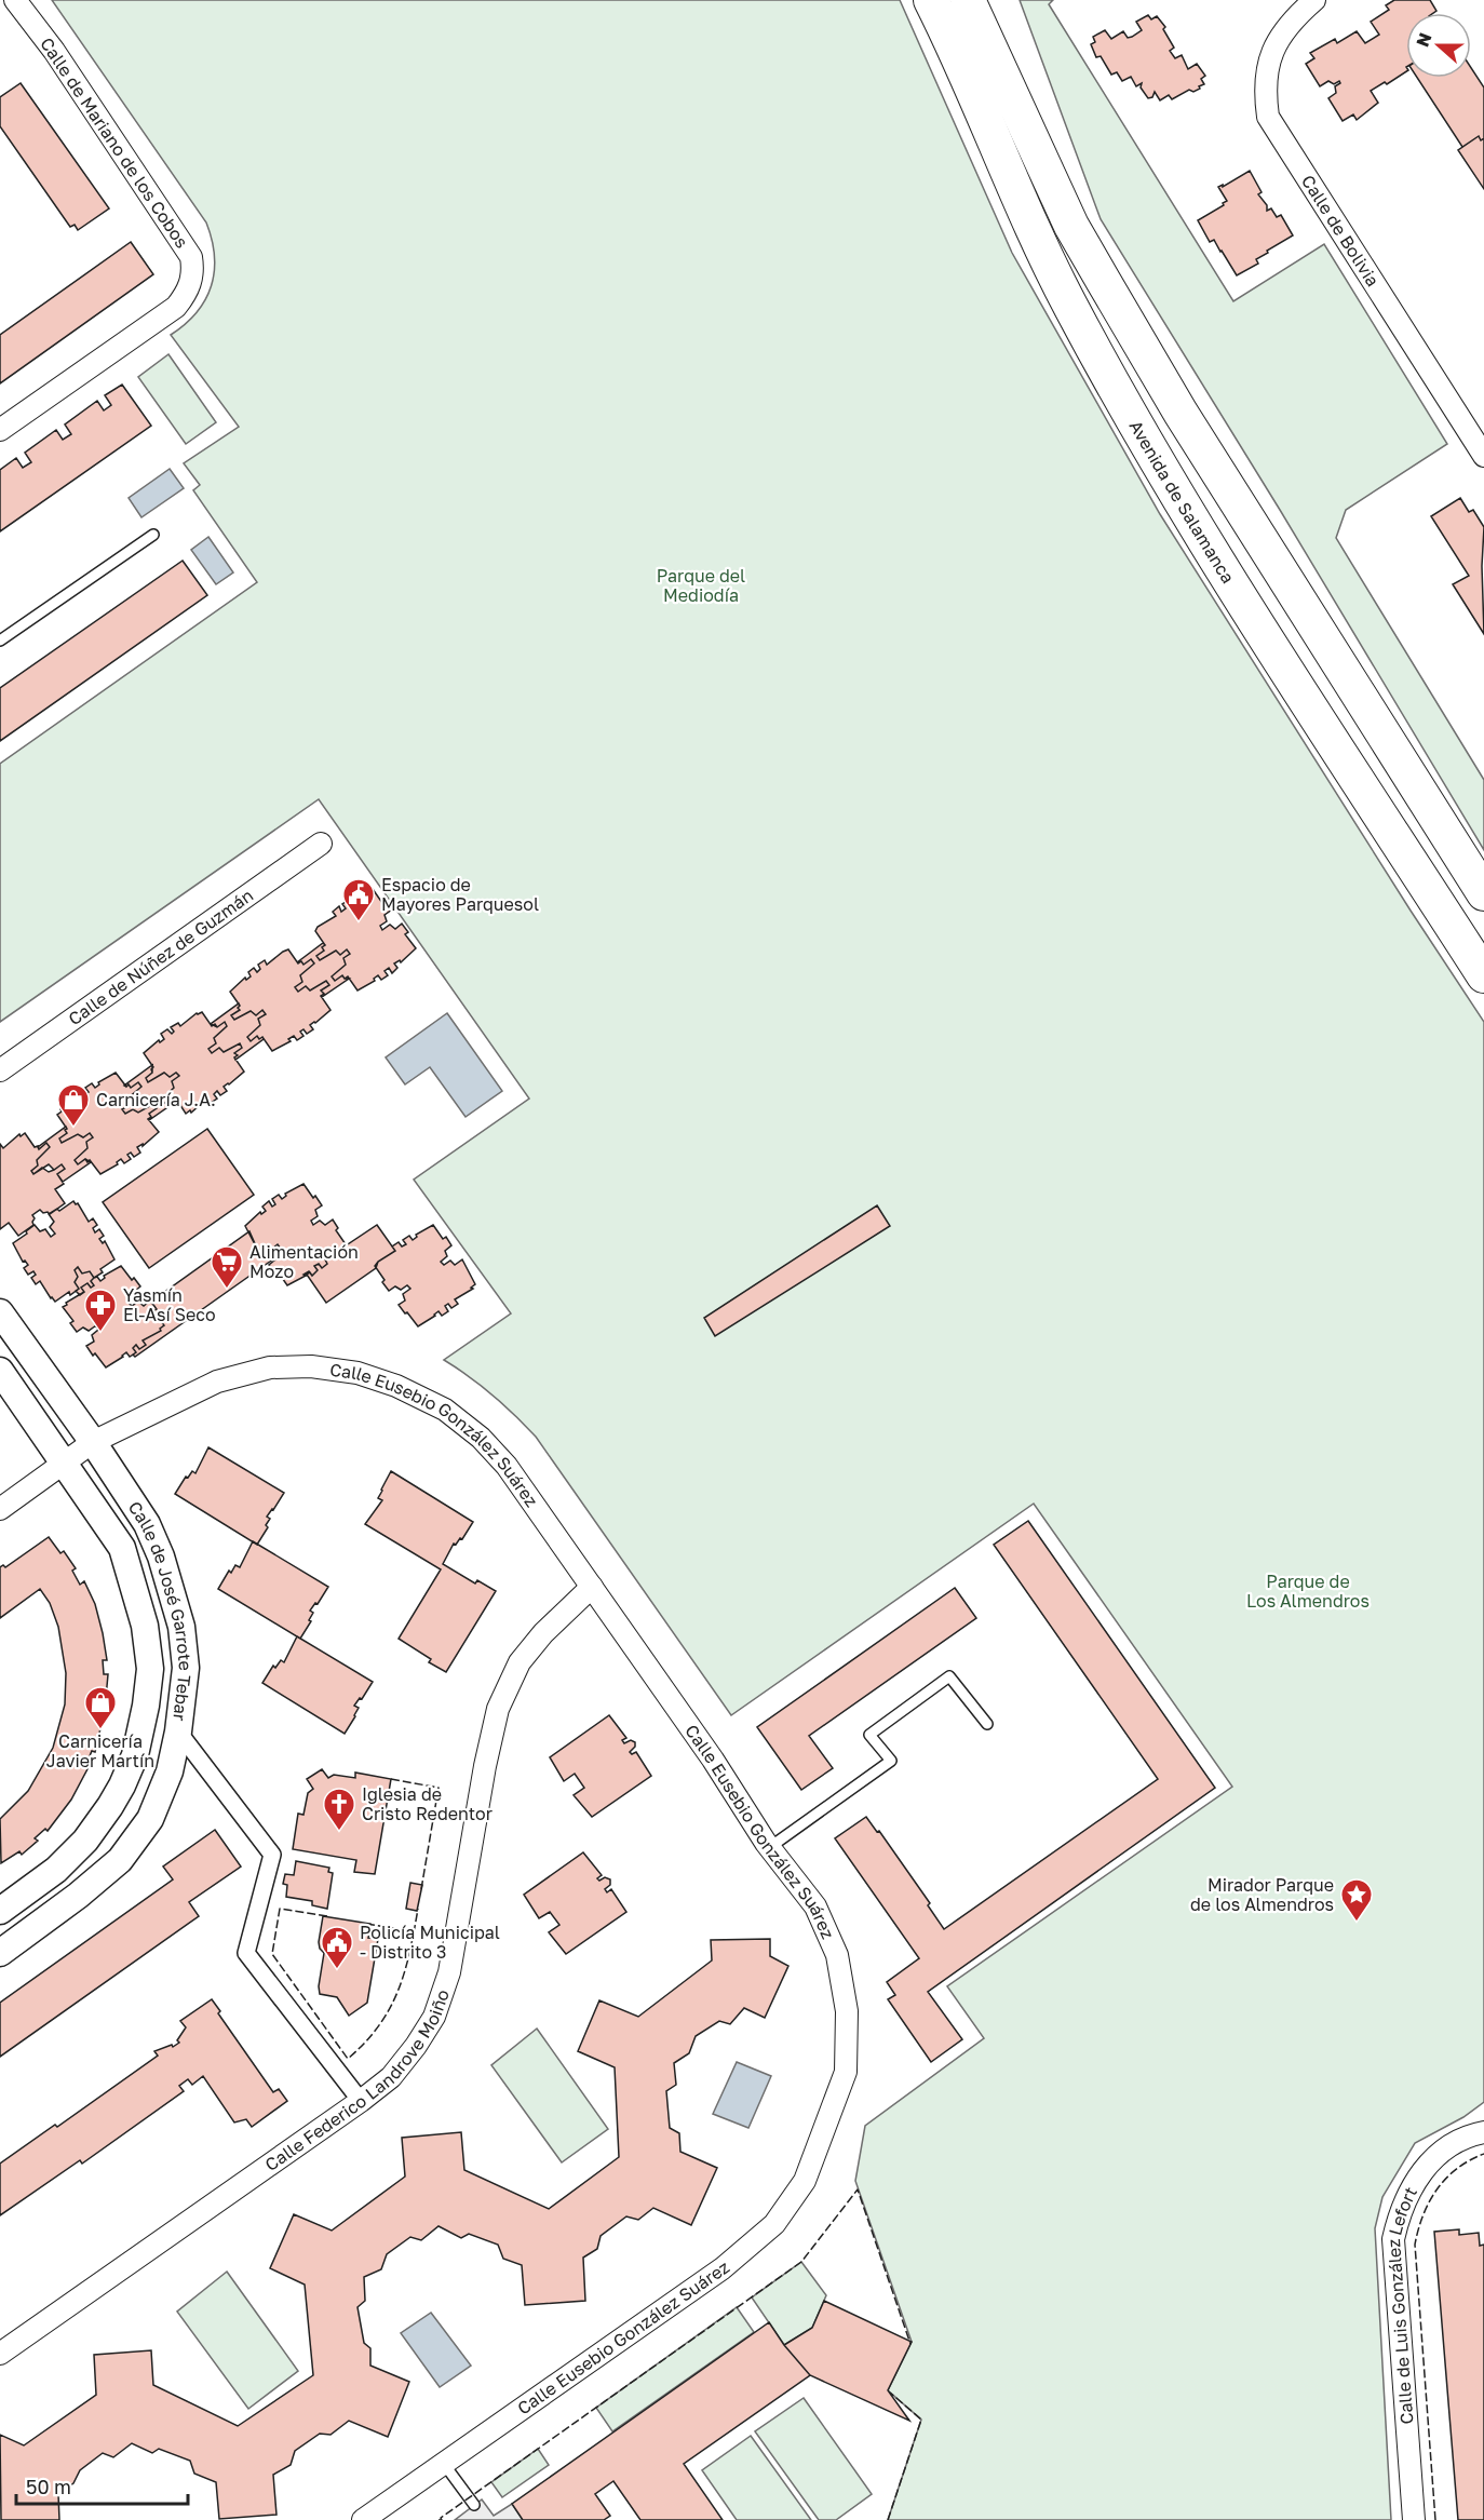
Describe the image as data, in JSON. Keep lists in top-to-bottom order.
{
  "streets": {
    "highway": ["Avenida de Salamanca"],
    "street": [
      "Calle de Mariano de los Cobos",
      "Calle de Bolivia",
      "Calle de Núñez de Guzmán",
      "Calle Eusebio González Suárez",
      "Calle de José Garrote Tebar",
      "Calle Federico Landrove Moiño",
      "Calle de Luis González Lefort"
    ]
  },
  "crossings": [
    ["Calle Eusebio González Suárez", "Calle de José Garrote Tebar"],
    ["Calle Eusebio González Suárez", "Calle Federico Landrove Moiño"]
  ],
  "parks": ["Parque del Mediodía", "Parque de Los Almendros"],
  "places": {
    "public building": ["Espacio de Mayores Parquesol", "Policía Municipal - Distrito 3"],
    "shop": ["Carnicería J.A.", "Carnicería Javier Martín"],
    "supermarket": ["Alimentación Mozo"],
    "pharmacy": ["Yasmín El-Así Seco"],
    "church": ["Iglesia de Cristo Redentor"],
    "place": ["Mirador Parque de los Almendros"]
  },
  "scale_bar": "50 m",
  "north": "left"
}
